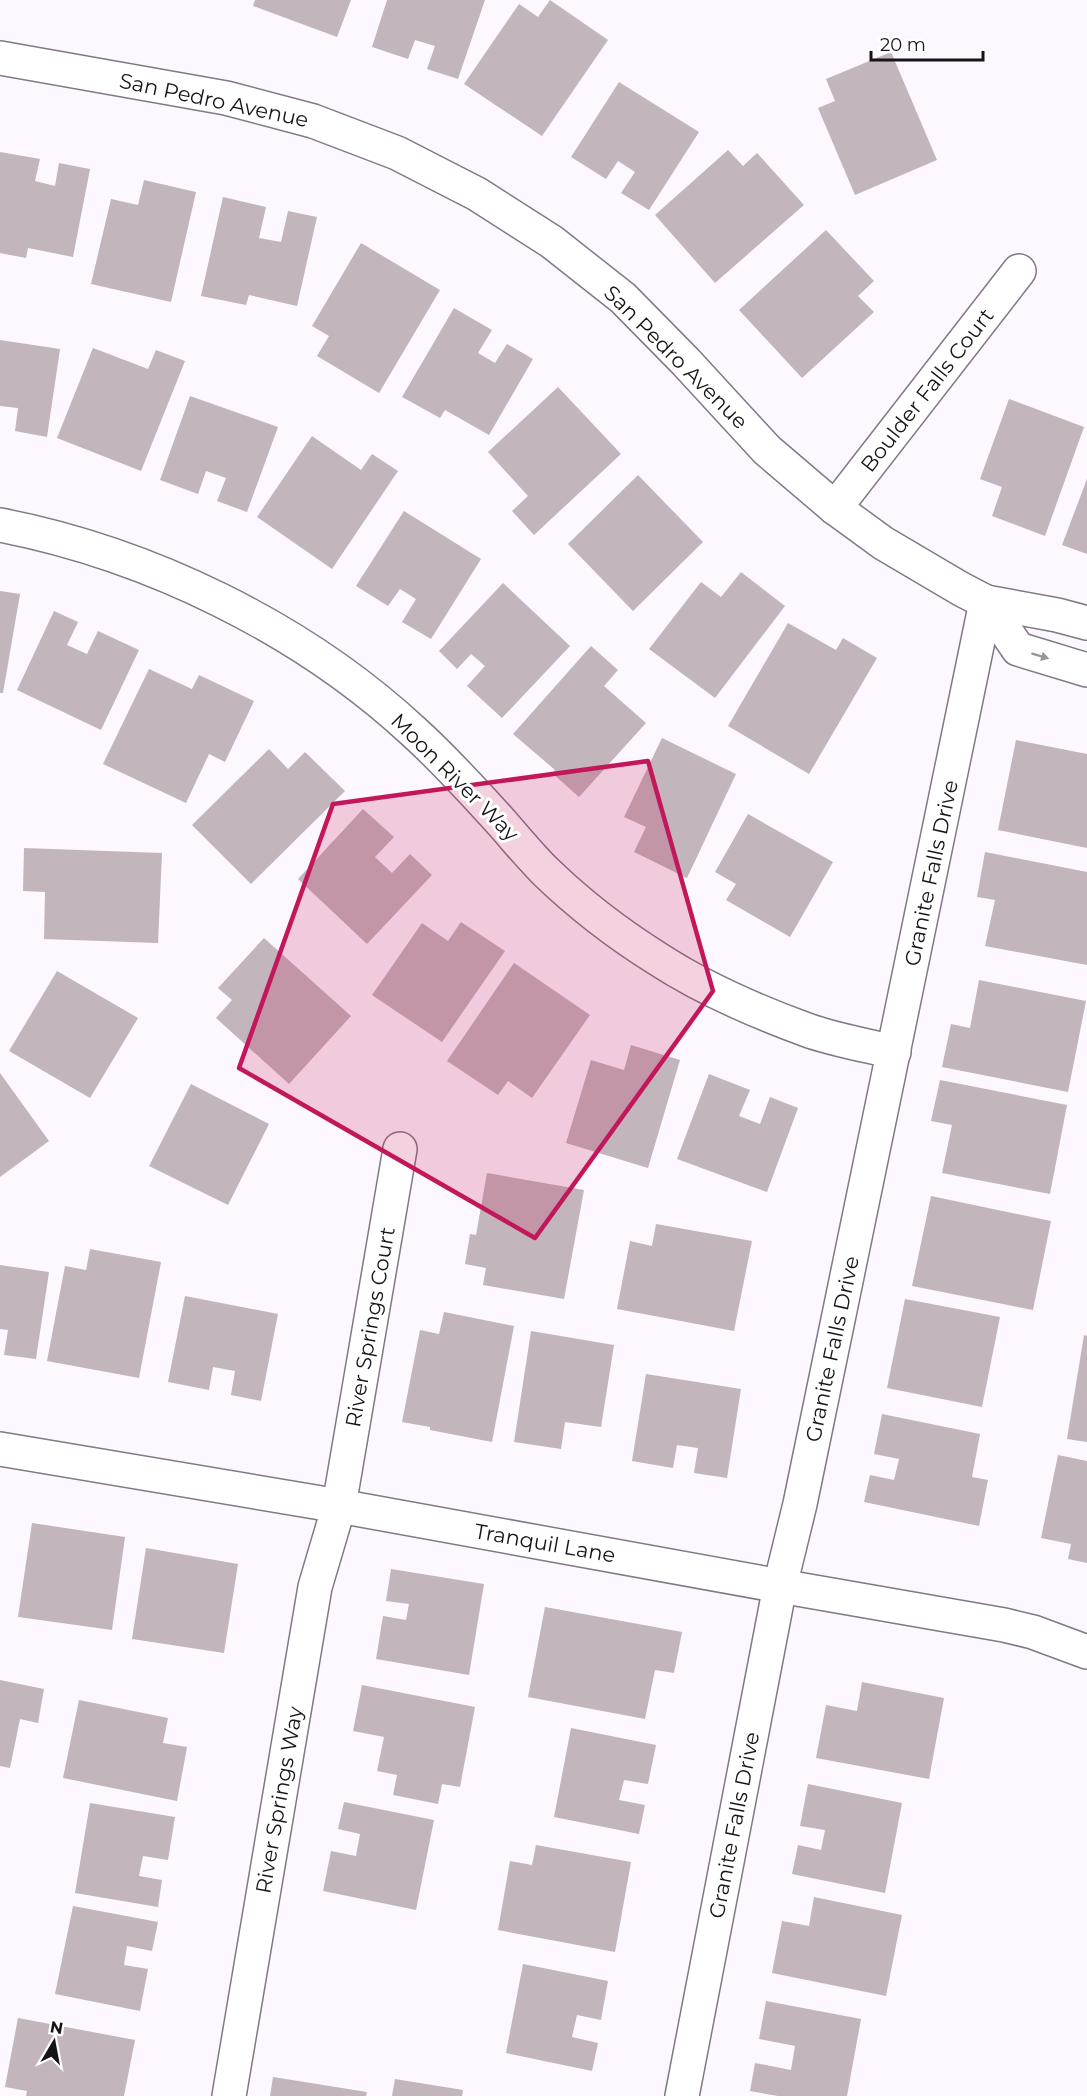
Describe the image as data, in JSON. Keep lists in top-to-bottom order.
{
  "streets": {
    "street": [
      "San Pedro Avenue",
      "Boulder Falls Court",
      "Moon River Way",
      "Granite Falls Drive",
      "River Springs Court",
      "Tranquil Lane",
      "River Springs Way"
    ]
  },
  "crossings": [
    ["San Pedro Avenue", "Boulder Falls Court"],
    ["San Pedro Avenue", "Granite Falls Drive"],
    ["Moon River Way", "Granite Falls Drive"],
    ["Granite Falls Drive", "Tranquil Lane"],
    ["River Springs Court", "Tranquil Lane"],
    ["River Springs Court", "River Springs Way"],
    ["Tranquil Lane", "River Springs Way"]
  ],
  "scale_bar": "20 m",
  "north": "top"
}
